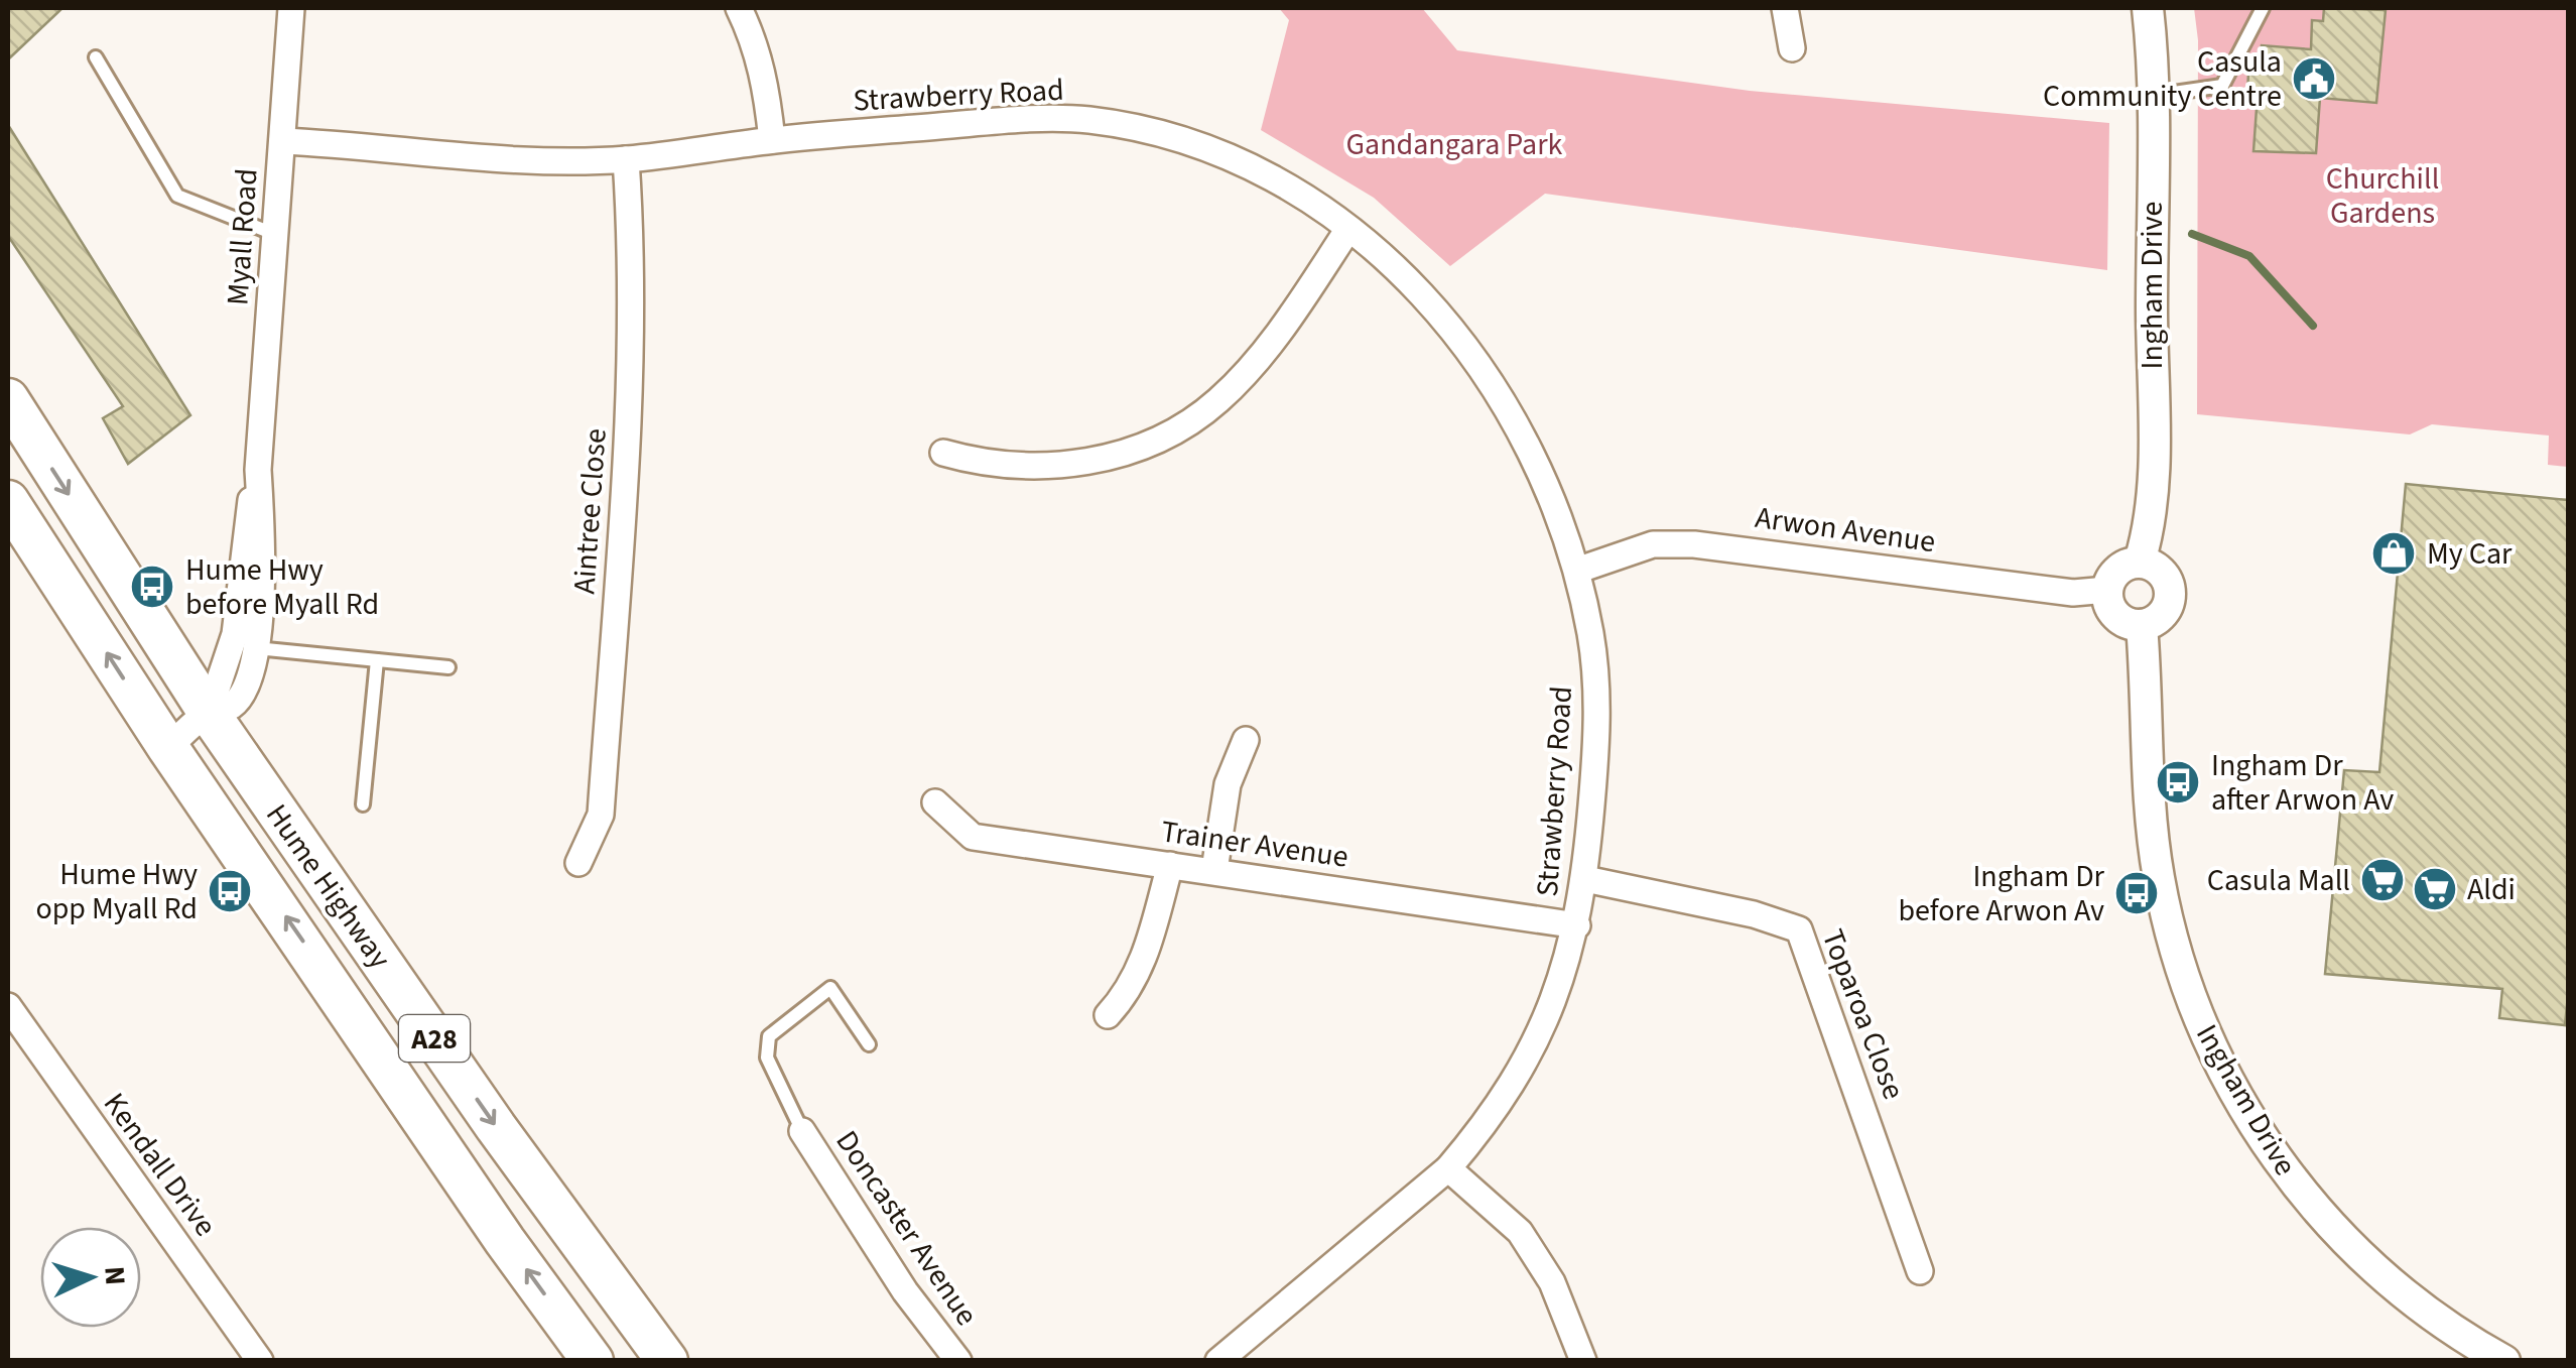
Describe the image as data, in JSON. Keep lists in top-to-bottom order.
{
  "streets": {
    "highway": ["Hume Highway", "A28"],
    "street": [
      "Strawberry Road",
      "Myall Road",
      "Ingham Drive",
      "Aintree Close",
      "Arwon Avenue",
      "Trainer Avenue",
      "Toparoa Close",
      "Kendall Drive",
      "Doncaster Avenue"
    ]
  },
  "crossings": [
    ["Strawberry Road", "Myall Road"],
    ["Strawberry Road", "Aintree Close"],
    ["Strawberry Road", "Arwon Avenue"],
    ["Strawberry Road", "Trainer Avenue"],
    ["Strawberry Road", "Toparoa Close"],
    ["Myall Road", "Hume Highway"],
    ["Ingham Drive", "Arwon Avenue"]
  ],
  "parks": ["Gandangara Park", "Churchill Gardens"],
  "places": {
    "public building": ["Casula Community Centre"],
    "shop": ["My Car"],
    "bus stop": [
      "Hume Hwy before Myall Rd",
      "Ingham Dr after Arwon Av",
      "Hume Hwy opp Myall Rd",
      "Ingham Dr before Arwon Av"
    ],
    "supermarket": ["Casula Mall", "Aldi"]
  },
  "north": "right"
}
